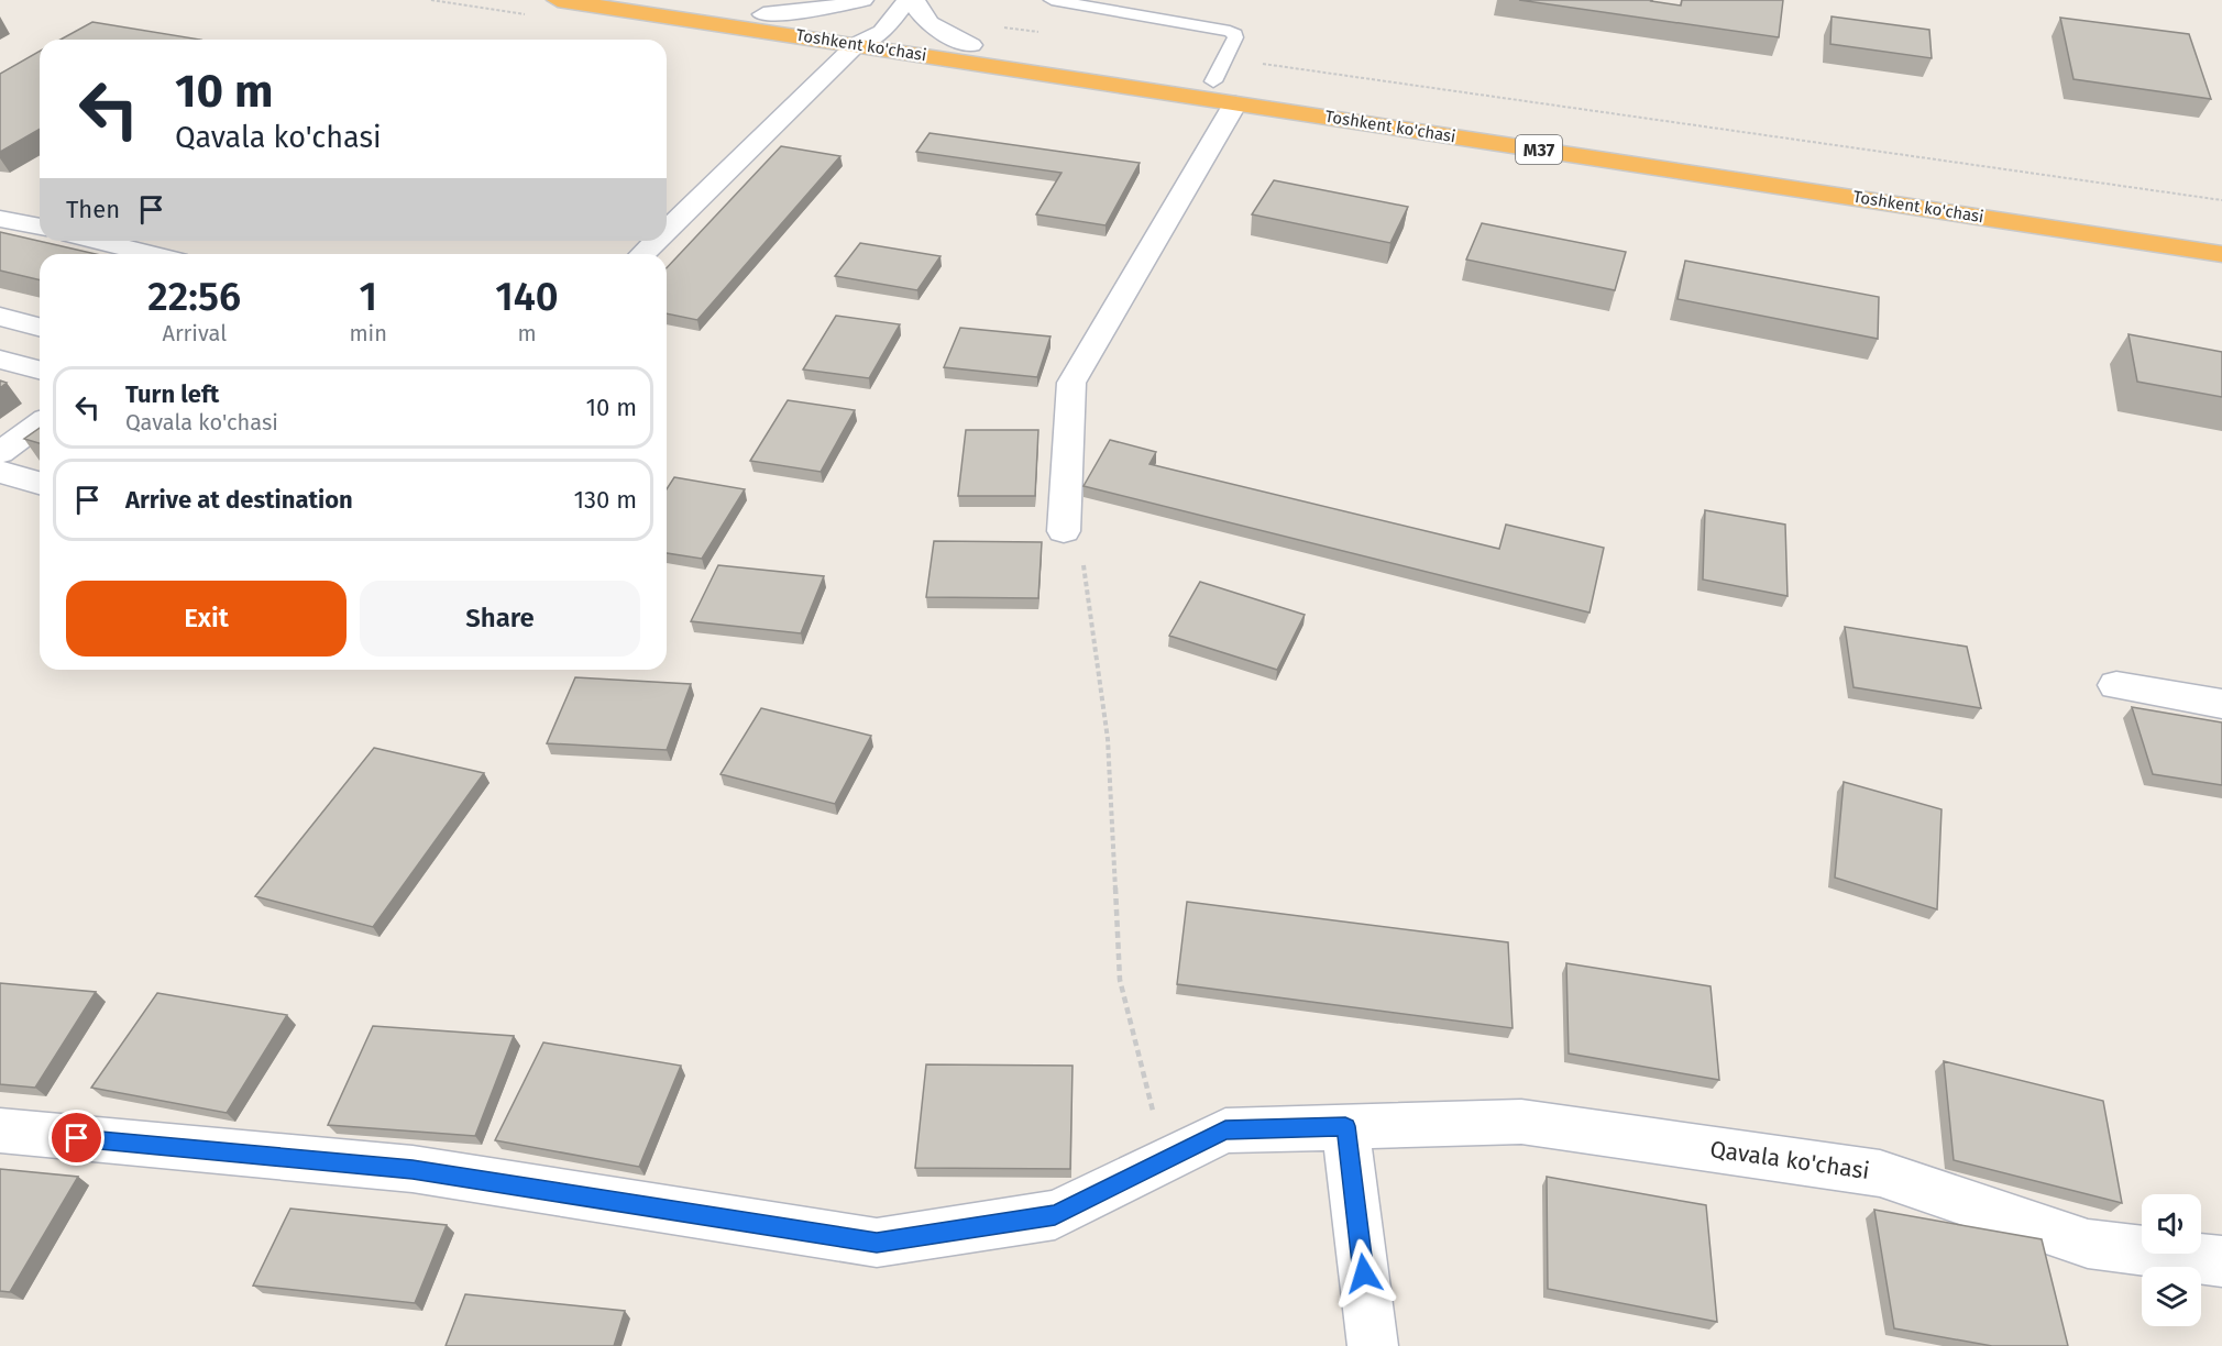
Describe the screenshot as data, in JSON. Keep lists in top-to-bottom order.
{
  "streets": {
    "highway": ["Toshkent ko'chasi", "M37"],
    "street": ["Qavala ko'chasi"]
  },
  "page": {
    "turn": ["10 m", "Qavala ko'chasi"],
    "then": "Then",
    "eta": [
      "22:56",
      "Arrival",
      "1",
      "min",
      "140",
      "m"
    ],
    "list": [
      {
        "name": "Turn left",
        "note": "Qavala ko'chasi",
        "value": "10 m"
      },
      {
        "name": "Arrive at destination",
        "value": "130 m"
      }
    ],
    "buttons": ["Exit", "Share"]
  }
}
